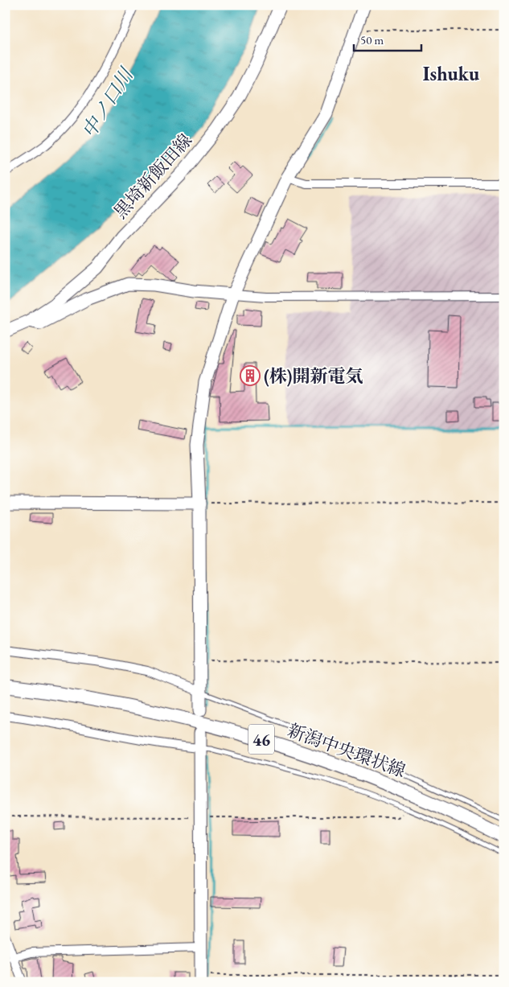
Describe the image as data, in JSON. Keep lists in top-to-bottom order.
{
  "streets": {
    "main road": ["46", "新潟中央環状線"],
    "street": ["黒埼新飯田線"]
  },
  "districts": ["Ishuku"],
  "water": ["中ノ口川"],
  "places": {
    "building": ["(株)開新電気"]
  },
  "scale_bar": "50 m"
}
